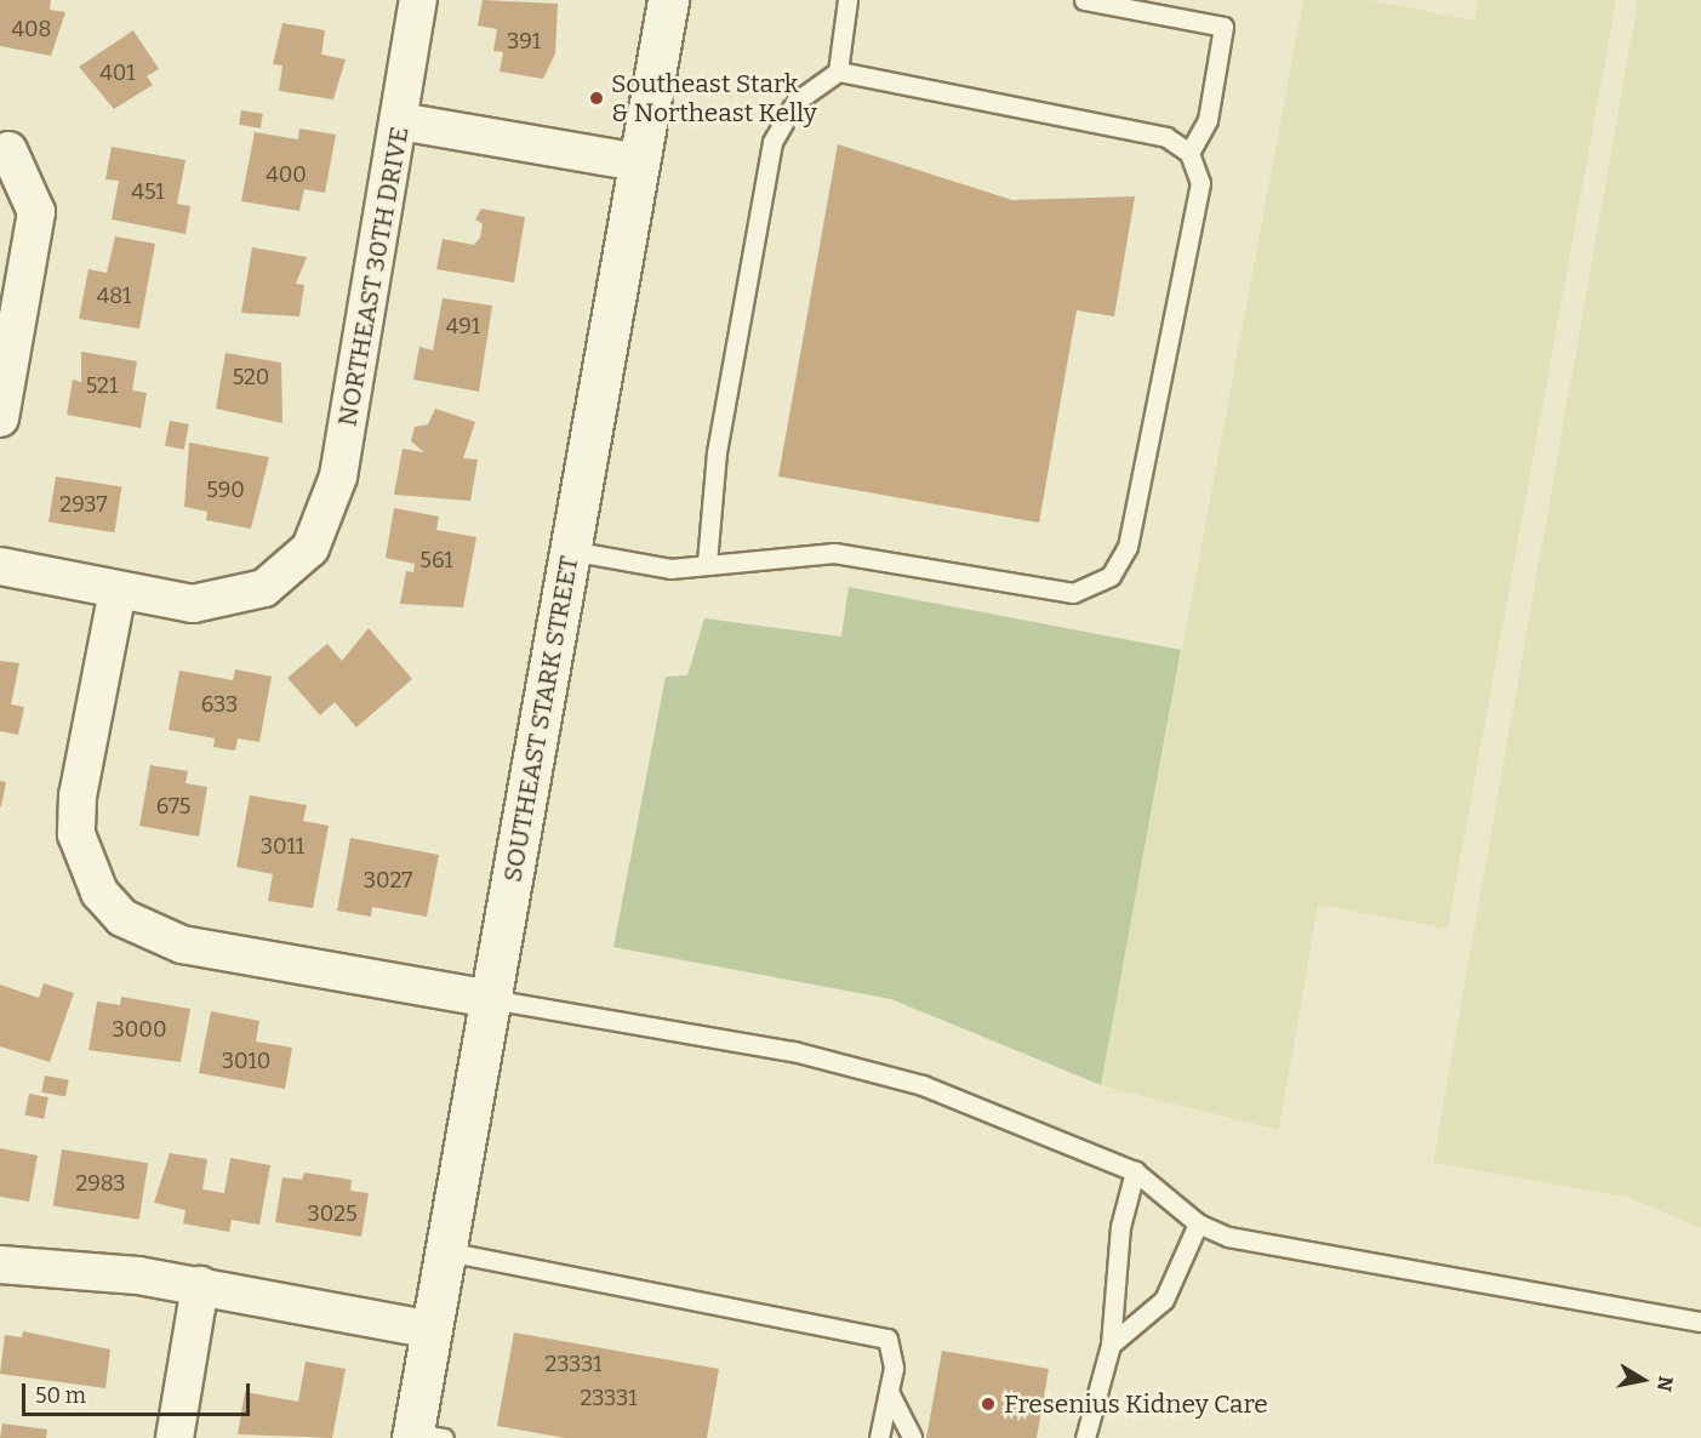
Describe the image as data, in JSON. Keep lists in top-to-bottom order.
{
  "streets": {
    "main road": ["SOUTHEAST STARK STREET"],
    "street": ["NORTHEAST 30TH DRIVE"]
  },
  "places": ["Southeast Stark & Northeast Kelly", "Fresenius Kidney Care"],
  "house_numbers": [
    "408",
    "391",
    "401",
    "400",
    "451",
    "481",
    "491",
    "520",
    "521",
    "590",
    "2937",
    "561",
    "633",
    "675",
    "3011",
    "3027",
    "3000",
    "3010",
    "2983",
    "3025",
    "23331",
    "23331"
  ],
  "scale_bar": "50 m",
  "north": "right"
}
